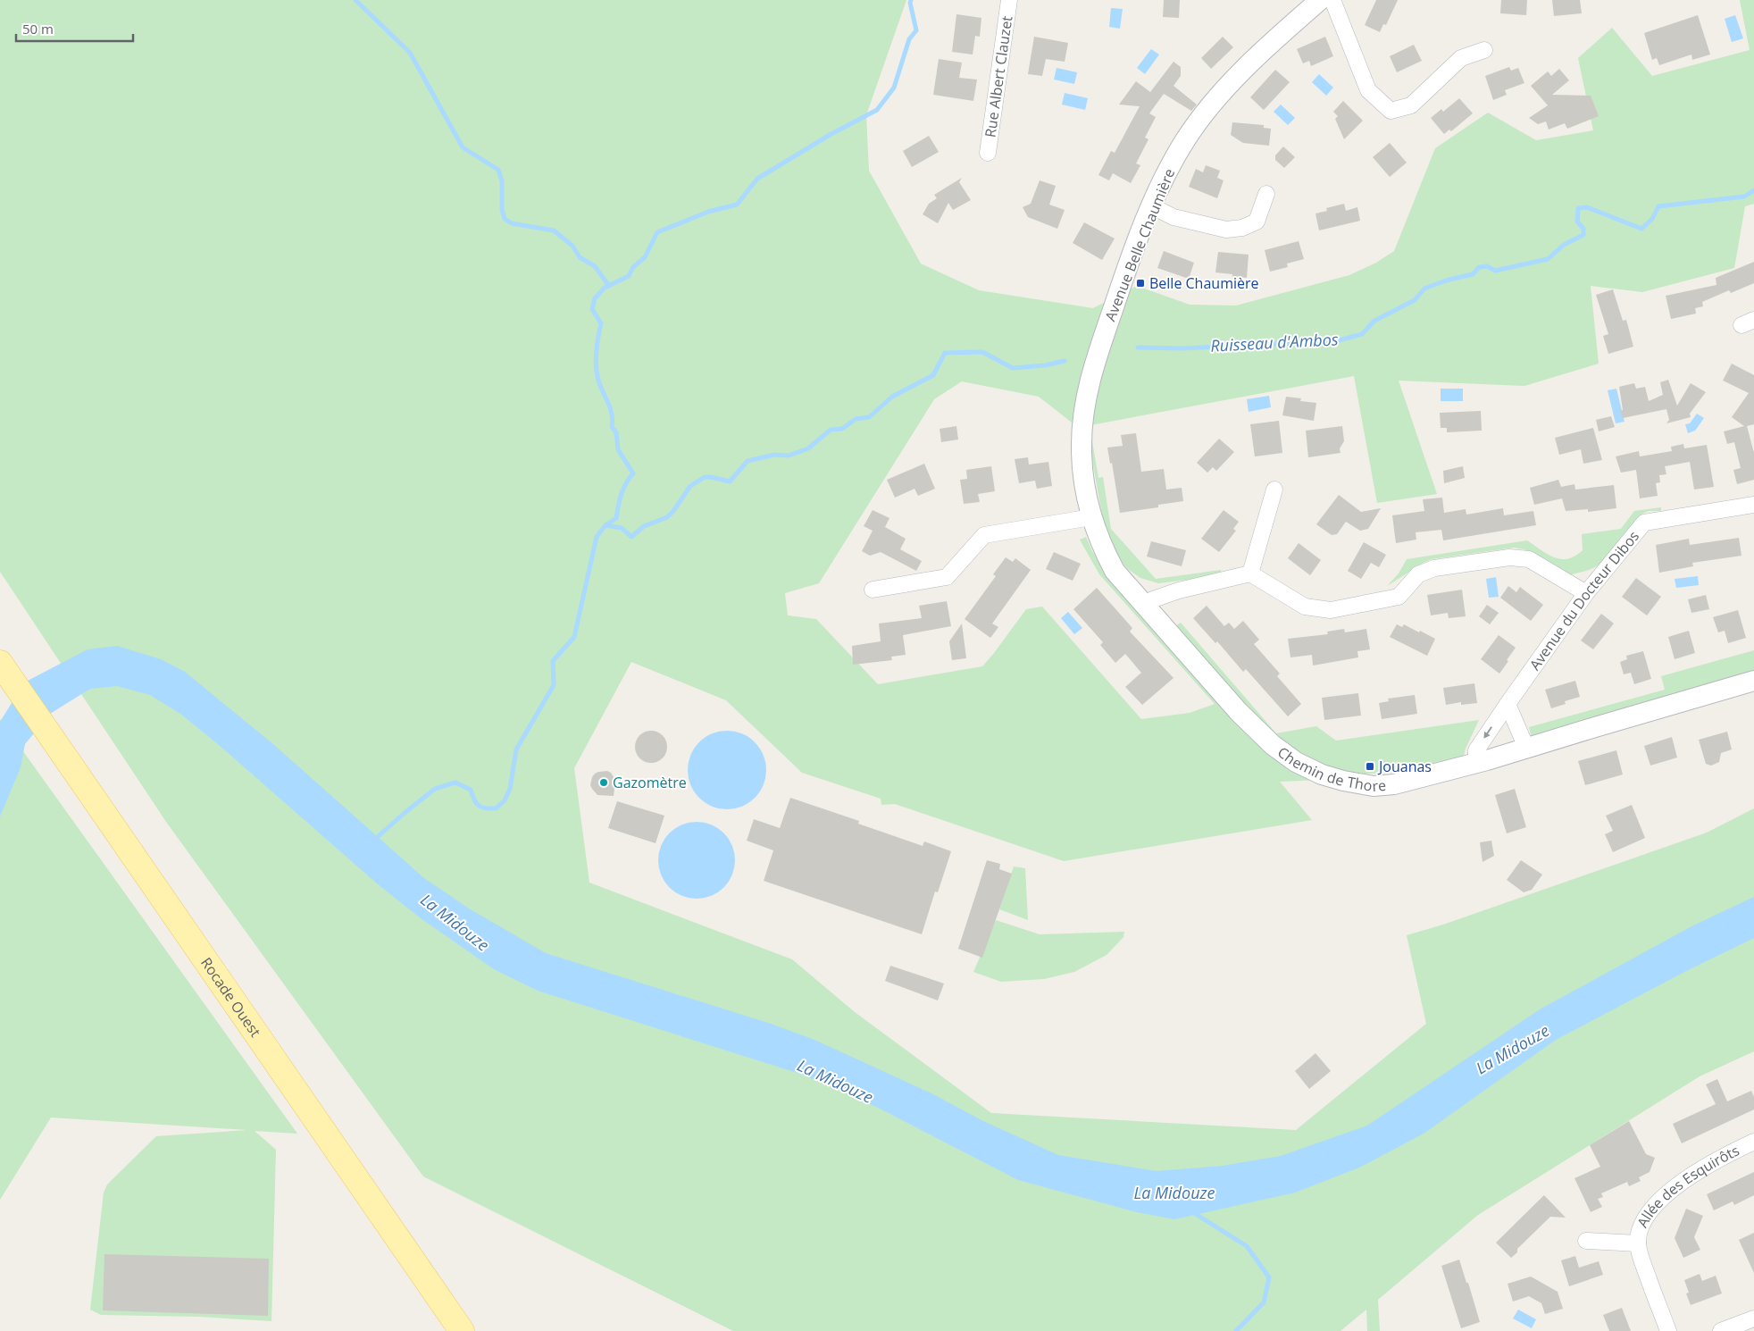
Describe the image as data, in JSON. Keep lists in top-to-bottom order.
{
  "streets": {
    "main road": ["Rocade Ouest"],
    "street": [
      "Rue Albert Clauzet",
      "Avenue Belle Chaumière",
      "Avenue du Docteur Dibos",
      "Chemin de Thore",
      "Allée des Esquirôts"
    ]
  },
  "crossings": [
    ["Avenue Belle Chaumière", "Chemin de Thore"],
    ["Avenue du Docteur Dibos", "Chemin de Thore"]
  ],
  "water": ["Ruisseau d'Ambos", "La Midouze"],
  "places": {
    "transit": ["Belle Chaumière", "Jouanas"],
    "other": ["Gazomètre"]
  },
  "scale_bar": "50 m"
}
